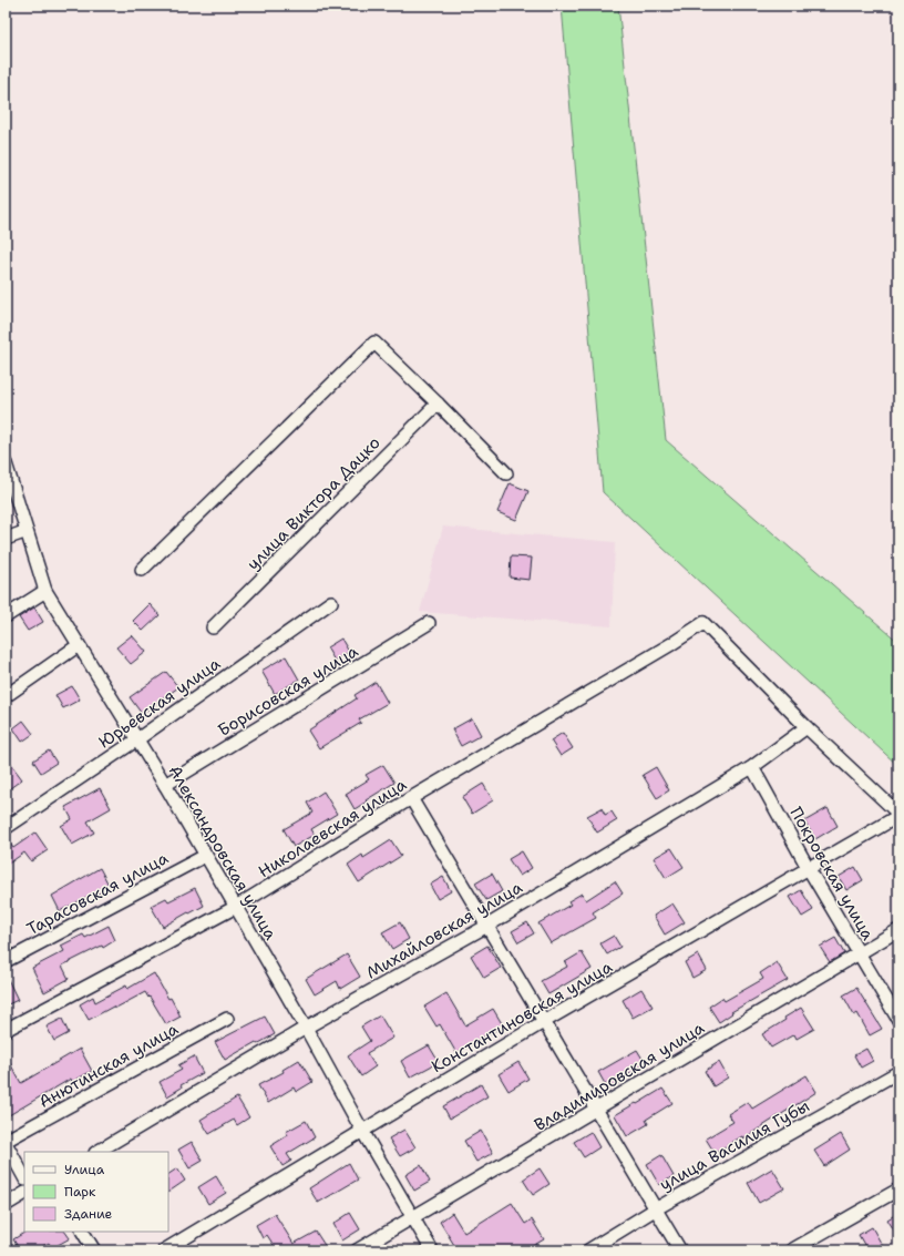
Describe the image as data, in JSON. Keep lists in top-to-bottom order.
{
  "streets": {
    "street": [
      "улица Виктора Дацко",
      "Борисовская улица",
      "Юрьевская улица",
      "Николаевская улица",
      "Александровская улица",
      "Покровская улица",
      "Тарасовская улица",
      "Михайловская улица",
      "Константиновская улица",
      "Анютинская улица",
      "Владимировская улица",
      "улица Василия Губы"
    ]
  },
  "crossings": [
    ["Борисовская улица", "Александровская улица"],
    ["Юрьевская улица", "Александровская улица"],
    ["Николаевская улица", "Александровская улица"],
    ["Николаевская улица", "Михайловская улица"],
    ["Александровская улица", "Тарасовская улица"],
    ["Александровская улица", "Михайловская улица"],
    ["Александровская улица", "Константиновская улица"],
    ["Александровская улица", "Владимировская улица"],
    ["Покровская улица", "Михайловская улица"],
    ["Покровская улица", "Константиновская улица"],
    ["Покровская улица", "Владимировская улица"]
  ],
  "legend": ["Улица", "Парк", "Здание"]
}
